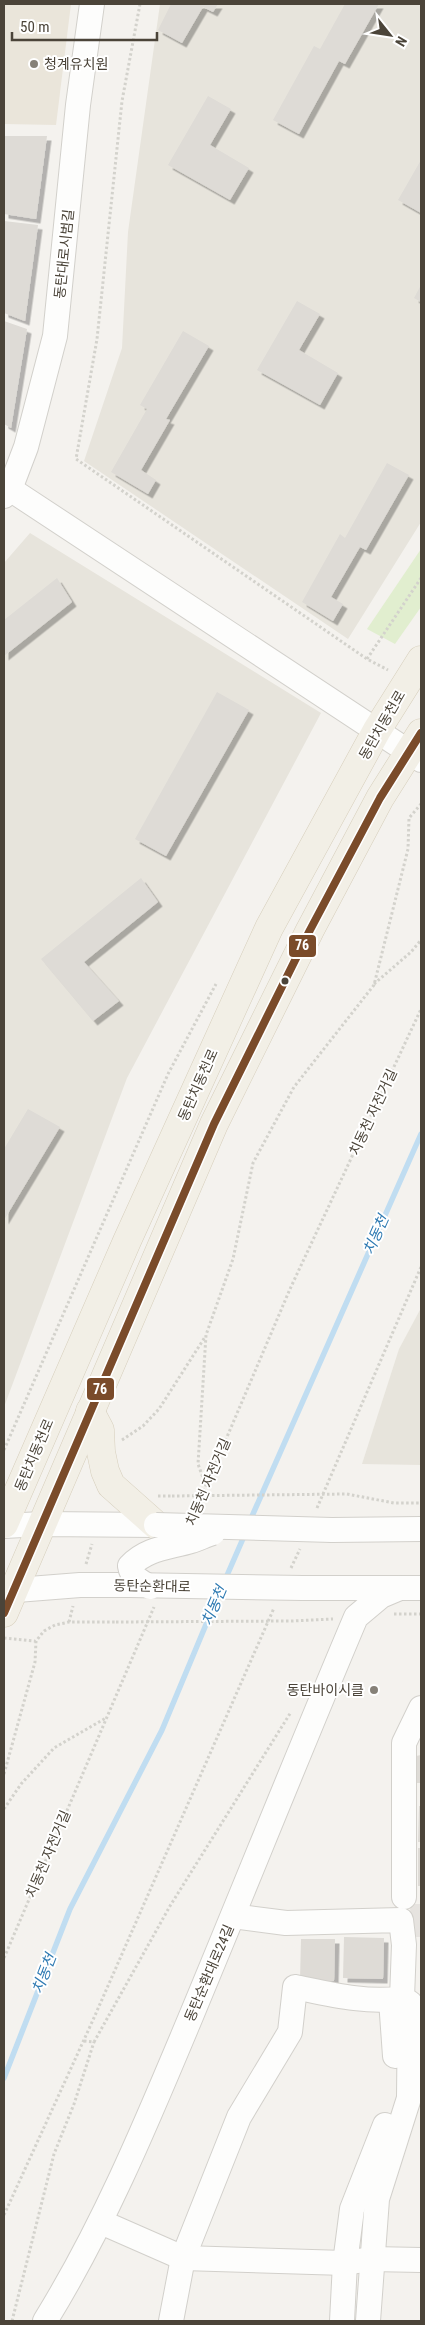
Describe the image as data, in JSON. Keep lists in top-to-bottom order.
{
  "streets": {
    "main road": ["동탄치동천로"],
    "street": ["동탄대로시범길", "동탄순환대로", "동탄순환대로24길"],
    "path": ["치동천 자전거길"]
  },
  "crossings": [
    ["치동천 자전거길", "동탄순환대로"]
  ],
  "water": ["치동천"],
  "places": ["청계유치원", "동탄바이시클"],
  "lines": ["transit line 76"],
  "scale_bar": "50 m",
  "north": "bottom right"
}
